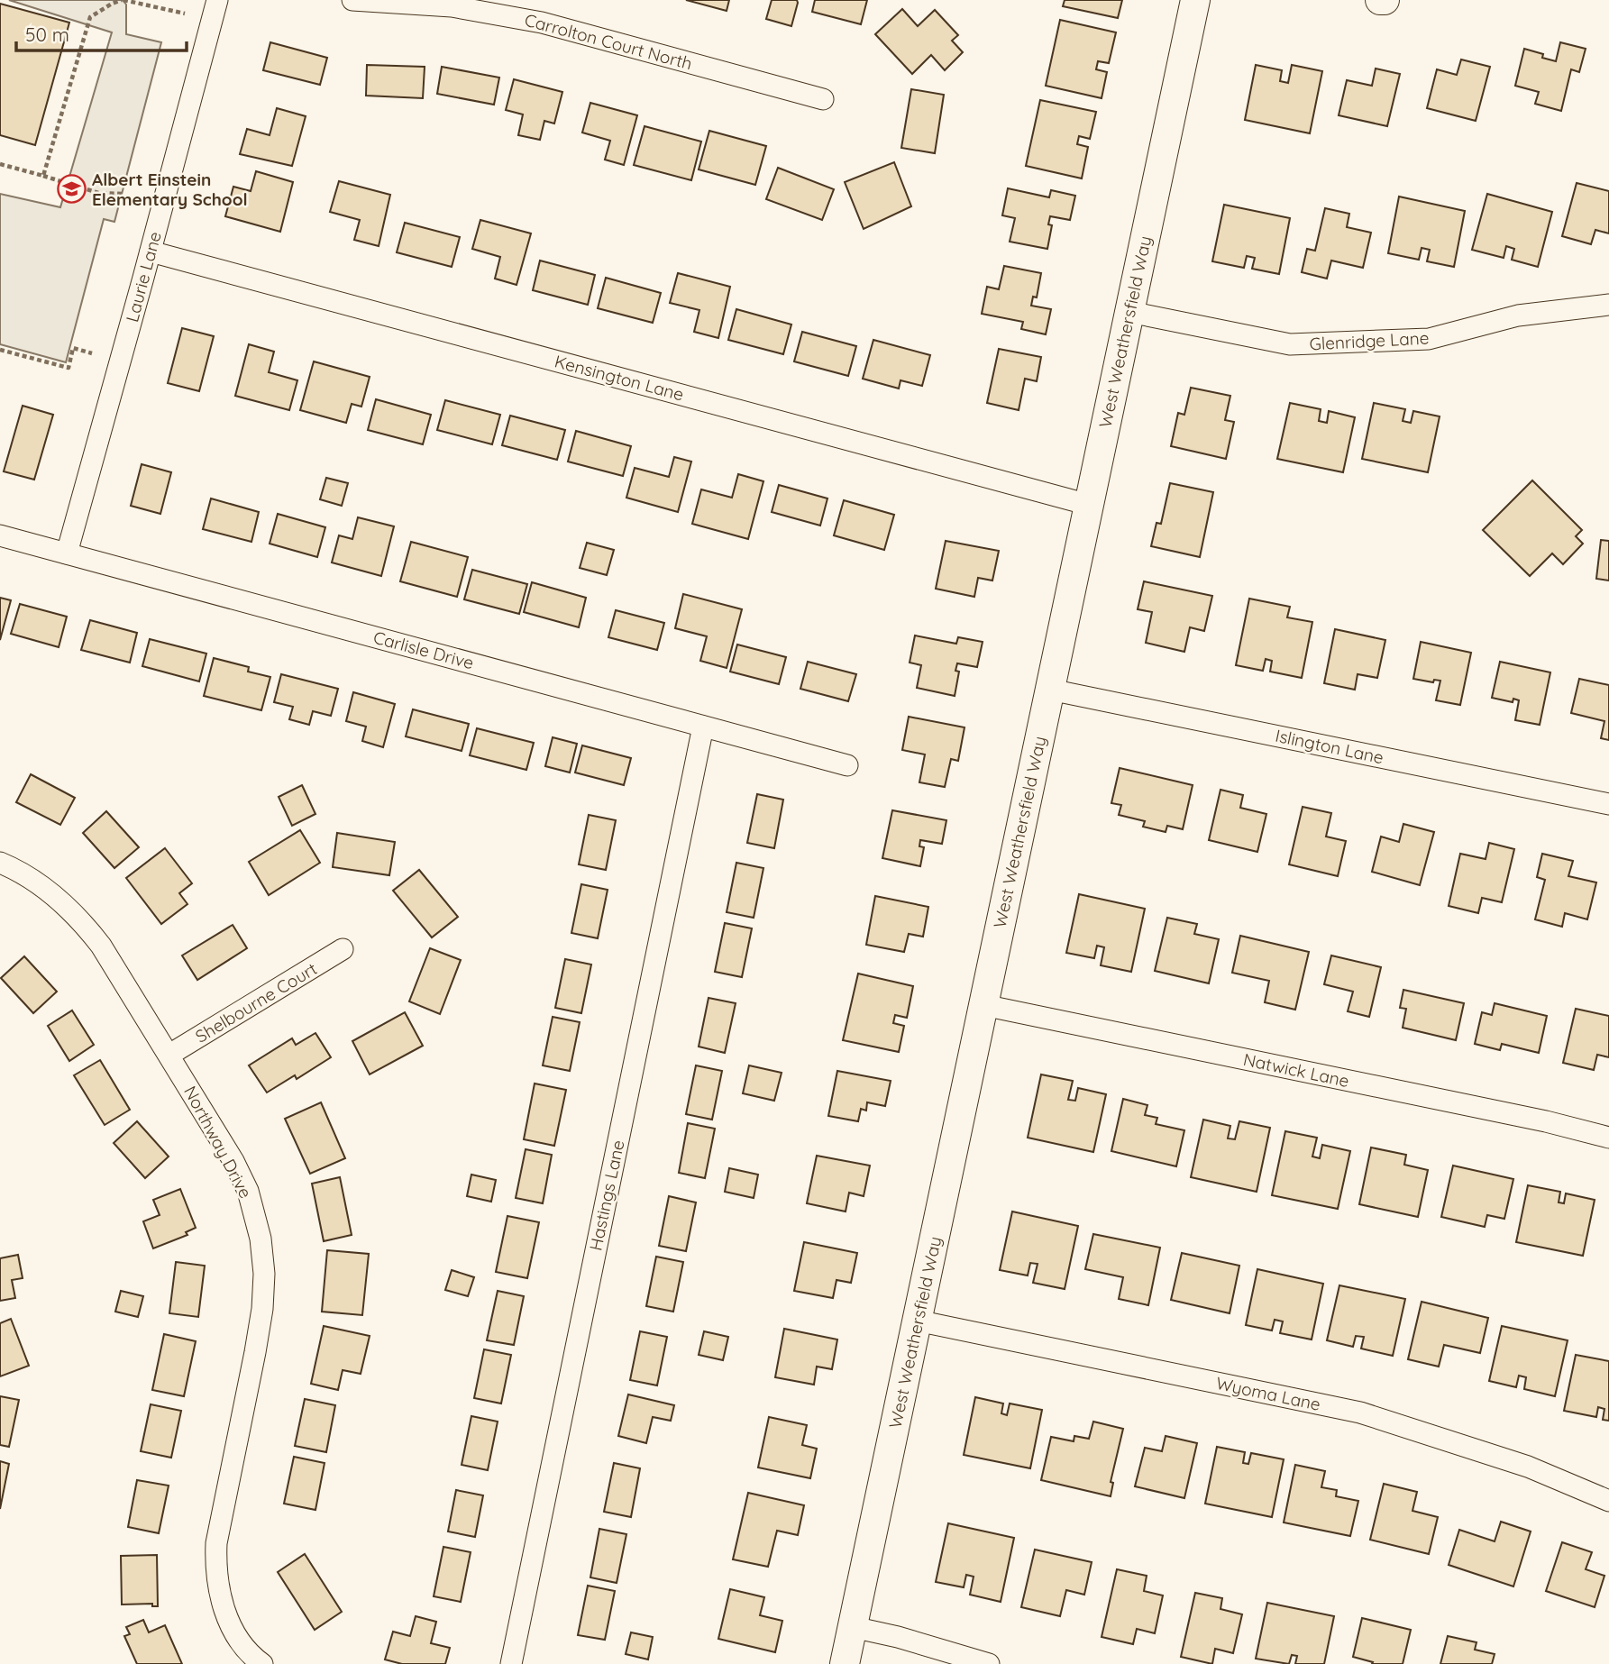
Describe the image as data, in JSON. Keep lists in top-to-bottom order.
{
  "streets": {
    "street": [
      "Carrolton Court North",
      "Laurie Lane",
      "West Weathersfield Way",
      "Glenridge Lane",
      "Kensington Lane",
      "Carlisle Drive",
      "Islington Lane",
      "Shelbourne Court",
      "Natwick Lane",
      "Northway Drive",
      "Hastings Lane",
      "Wyoma Lane"
    ]
  },
  "crossings": [
    ["Laurie Lane", "Kensington Lane"],
    ["Laurie Lane", "Carlisle Drive"],
    ["West Weathersfield Way", "Glenridge Lane"],
    ["West Weathersfield Way", "Kensington Lane"],
    ["West Weathersfield Way", "Islington Lane"],
    ["West Weathersfield Way", "Natwick Lane"],
    ["West Weathersfield Way", "Wyoma Lane"],
    ["Carlisle Drive", "Hastings Lane"],
    ["Shelbourne Court", "Northway Drive"]
  ],
  "places": {
    "school or university": ["Albert Einstein Elementary School"]
  },
  "scale_bar": "50 m"
}
